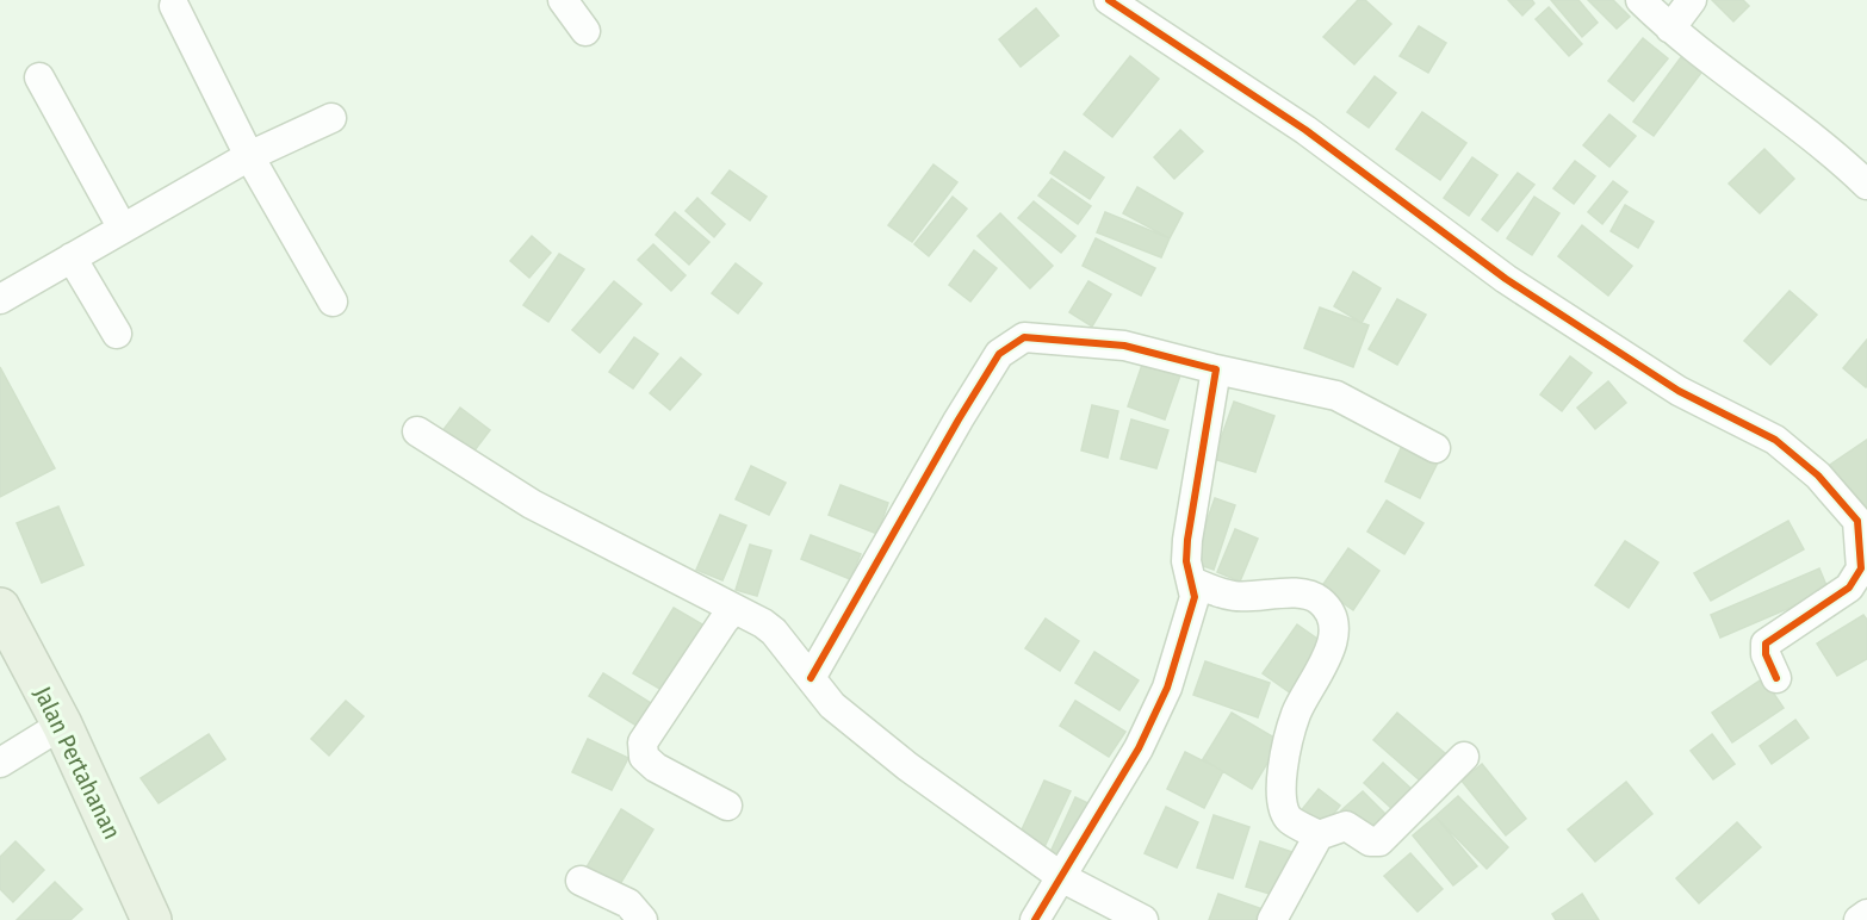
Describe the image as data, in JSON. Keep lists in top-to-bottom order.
{
  "streets": {
    "highway": ["Jalan Pertahanan"]
  }
}
